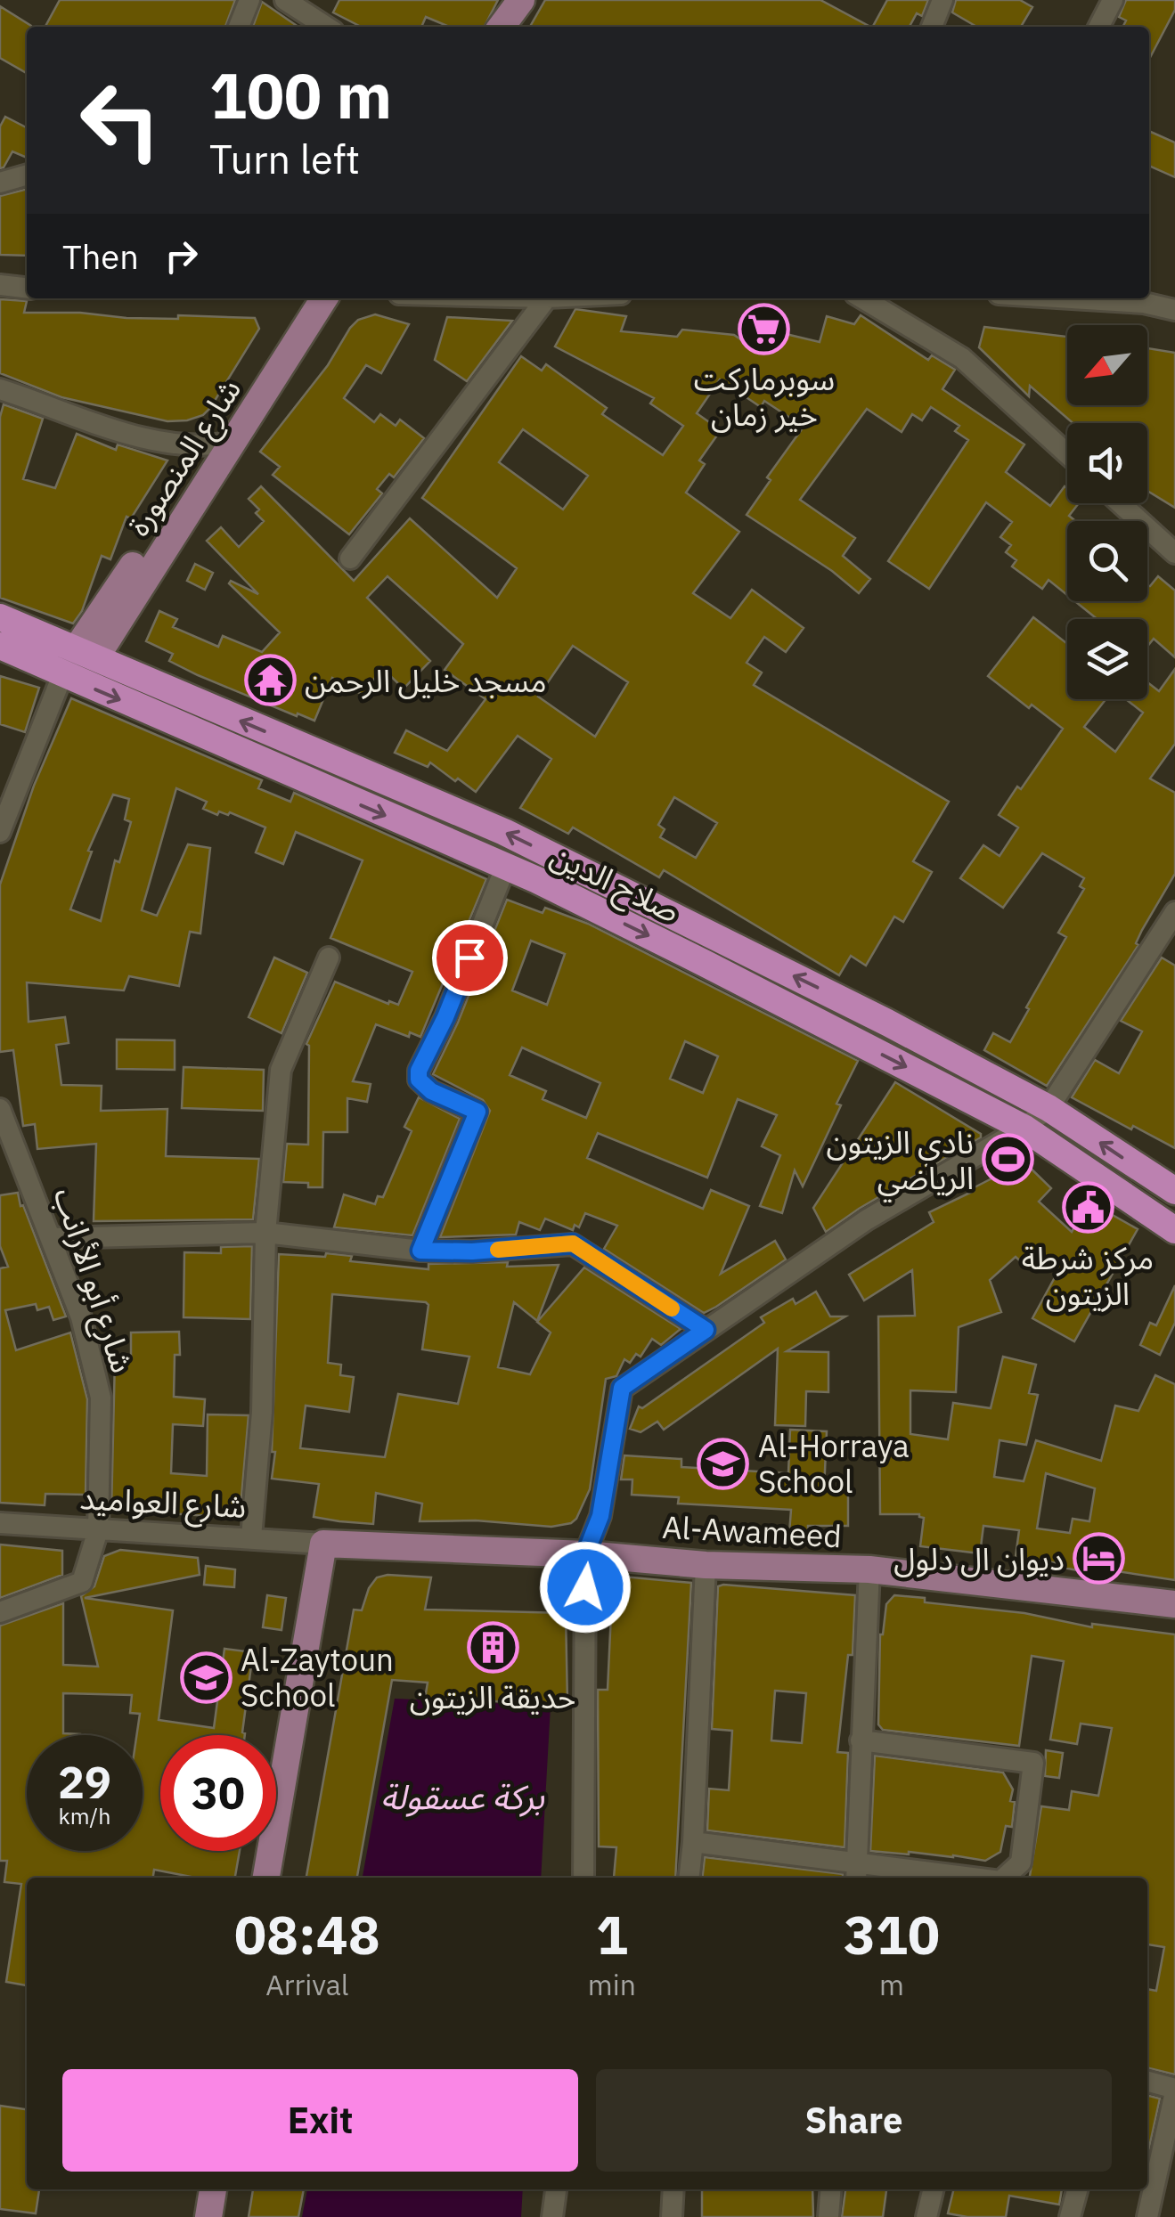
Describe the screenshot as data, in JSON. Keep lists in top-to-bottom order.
{
  "streets": {
    "highway": ["صلاح الدين"],
    "main road": ["شارع المنصورة", "Al-Awameed"],
    "street": ["شارع أبو الأرانب", "شارع العواميد"]
  },
  "crossings": [
    ["شارع المنصورة", "صلاح الدين"],
    ["شارع أبو الأرانب", "شارع العواميد"],
    ["شارع العواميد", "Al-Awameed"]
  ],
  "water": ["بركة عسقولة"],
  "places": {
    "supermarket": ["سوبرماركت خير زمان"],
    "temple": ["مسجد خليل الرحمن"],
    "sports": ["نادي الزيتون الرياضي"],
    "public building": ["مركز شرطة الزيتون"],
    "school or university": ["Al-Horraya School", "Al-Zaytoun School"],
    "hotel": ["ديوان ال دلول"],
    "building": ["حديقة الزيتون"]
  },
  "north": "bottom left",
  "page": {
    "turn": ["100 m", "Turn left"],
    "then": "Then",
    "speed": "29 km/h",
    "limit": "30",
    "eta": [
      "08:48",
      "Arrival",
      "1",
      "min",
      "310",
      "m"
    ],
    "buttons": ["Exit", "Share"]
  }
}
